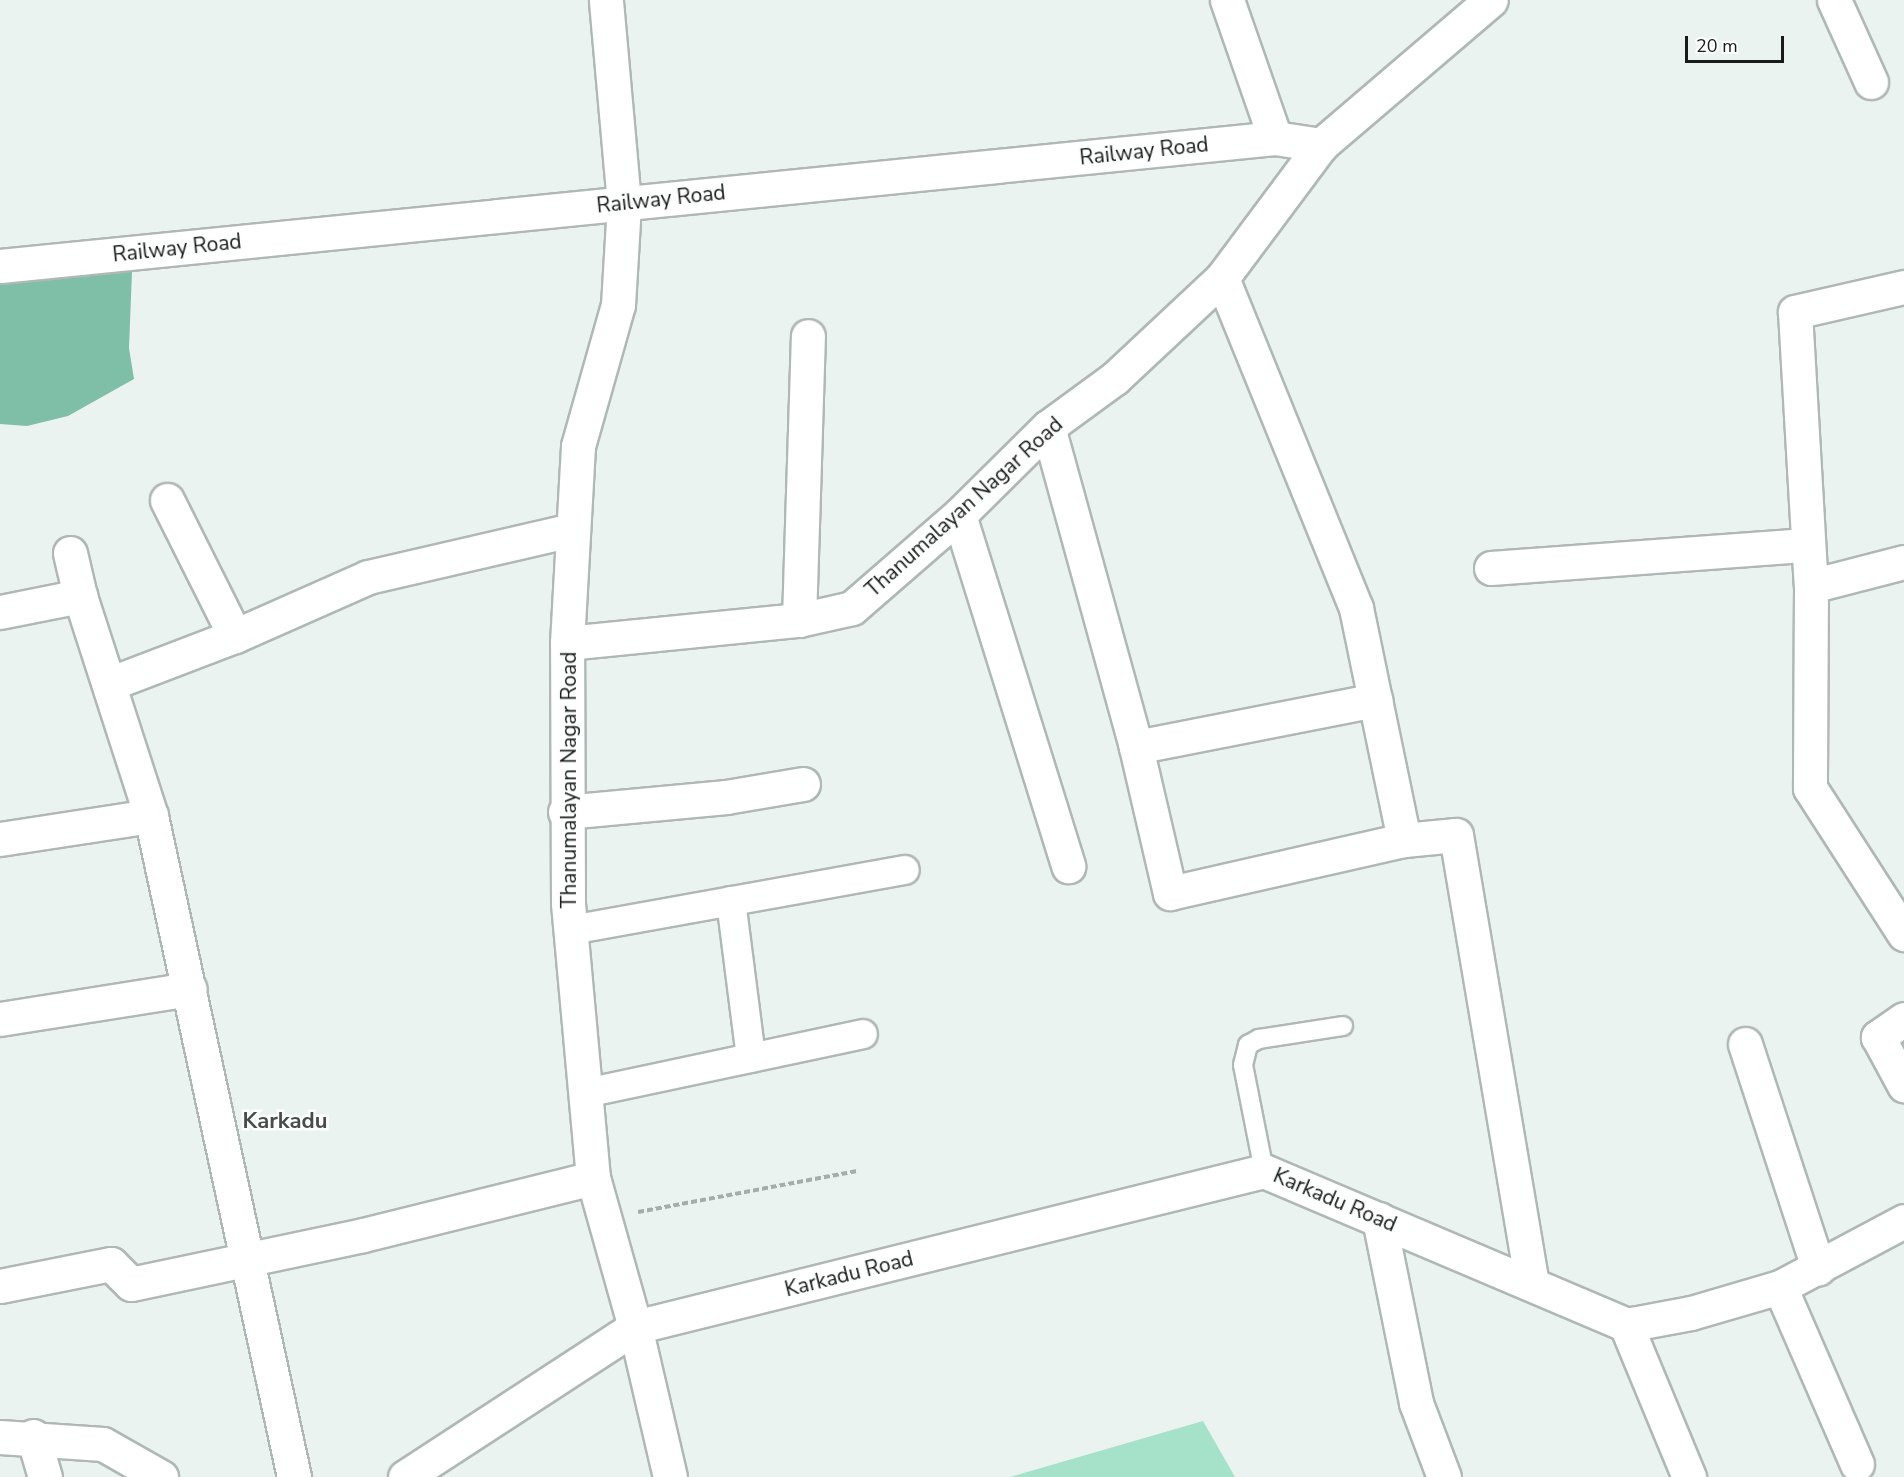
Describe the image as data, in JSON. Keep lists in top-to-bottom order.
{
  "streets": {
    "street": ["Railway Road", "Thanumalayan Nagar Road", "Karkadu Road"]
  },
  "crossings": [
    ["Railway Road", "Thanumalayan Nagar Road"],
    ["Thanumalayan Nagar Road", "Karkadu Road"]
  ],
  "districts": ["Karkadu"],
  "scale_bar": "20 m"
}
